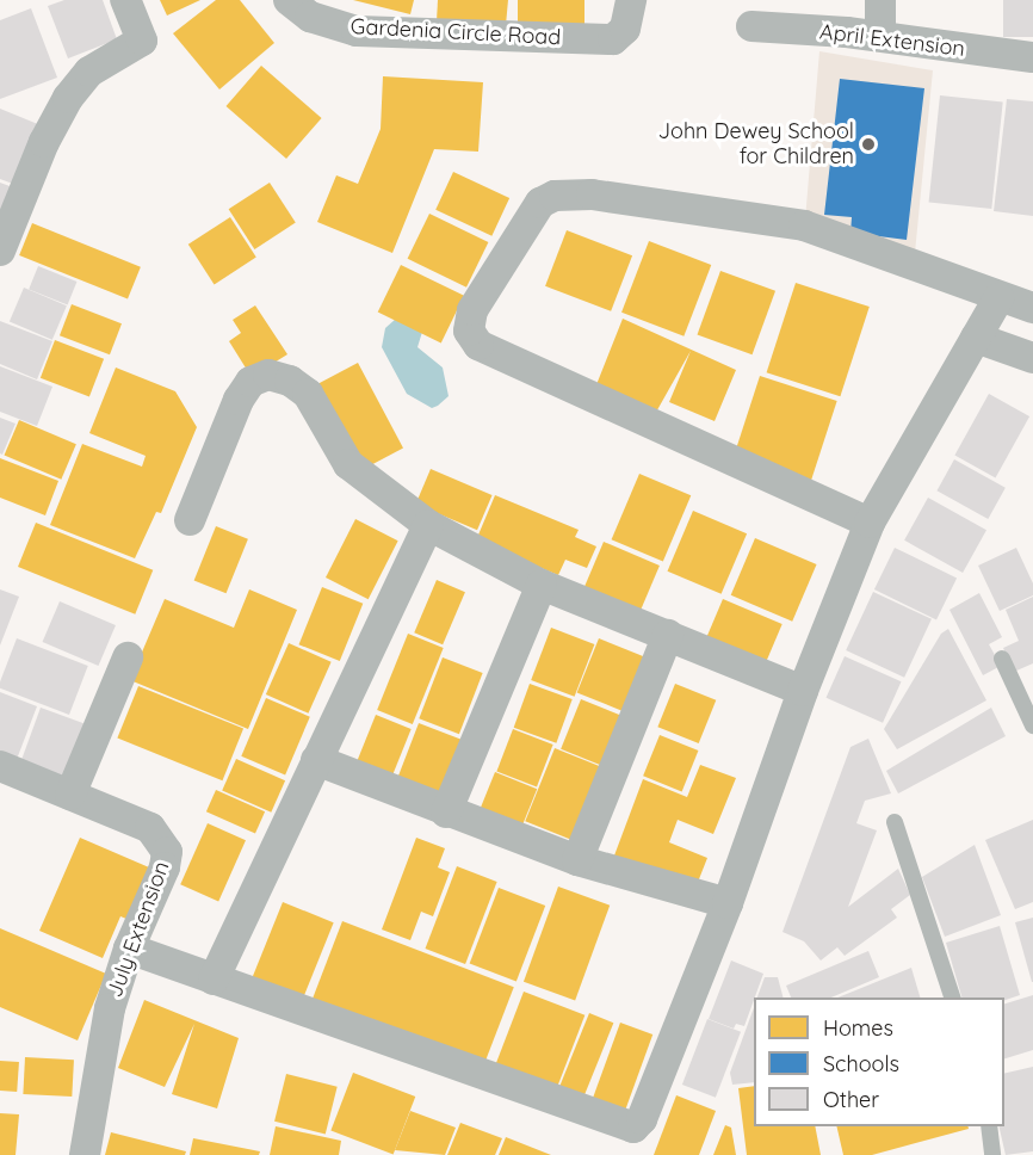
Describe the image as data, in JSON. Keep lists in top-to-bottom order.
{
  "streets": {
    "street": ["Gardenia Circle Road", "April Extension", "July Extension"]
  },
  "places": ["John Dewey School for Children"],
  "legend": ["Homes", "Schools", "Other"]
}
